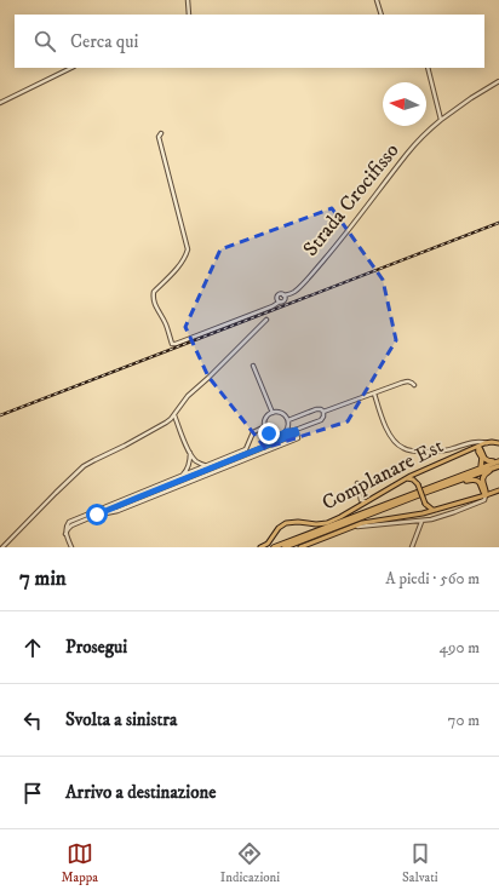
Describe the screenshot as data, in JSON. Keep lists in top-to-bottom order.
{
  "streets": {
    "main road": ["Complanare Est"],
    "street": ["Strada Crocifisso"]
  },
  "north": "left",
  "page": {
    "search": "Cerca qui",
    "heading": ["7 min", "A piedi · 560 m"],
    "list": [
      ["Prosegui", "490 m"],
      ["Svolta a sinistra", "70 m"],
      "Arrivo a destinazione"
    ],
    "nav": ["Mappa", "Indicazioni", "Salvati"]
  }
}
